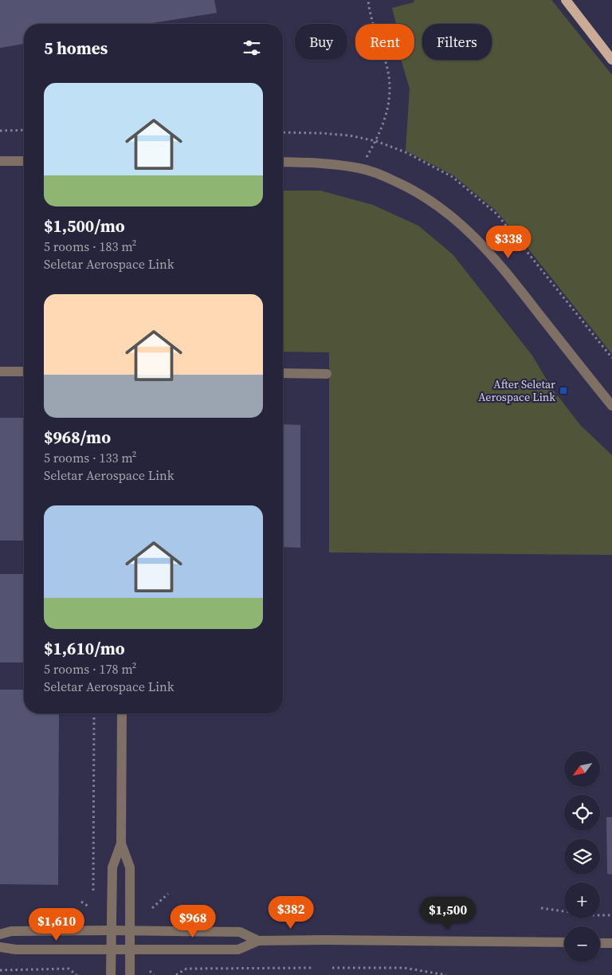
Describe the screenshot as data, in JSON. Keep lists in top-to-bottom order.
{
  "places": {
    "transit": ["After Seletar Aerospace Link"]
  },
  "north": "bottom left",
  "page": {
    "chip": ["Buy", "Rent", "Filters"],
    "heading": "5 homes",
    "list": [
      {
        "name": "$1,500/mo",
        "note": "5 rooms · 183 m² · Seletar Aerospace Link"
      },
      {
        "name": "$968/mo",
        "note": "5 rooms · 133 m² · Seletar Aerospace Link"
      },
      {
        "name": "$1,610/mo",
        "note": "5 rooms · 178 m² · Seletar Aerospace Link"
      }
    ],
    "price": [
      "$338",
      "$382",
      "$1,500",
      "$968",
      "$1,610"
    ],
    "map_buttons": ["+", "−"]
  }
}
